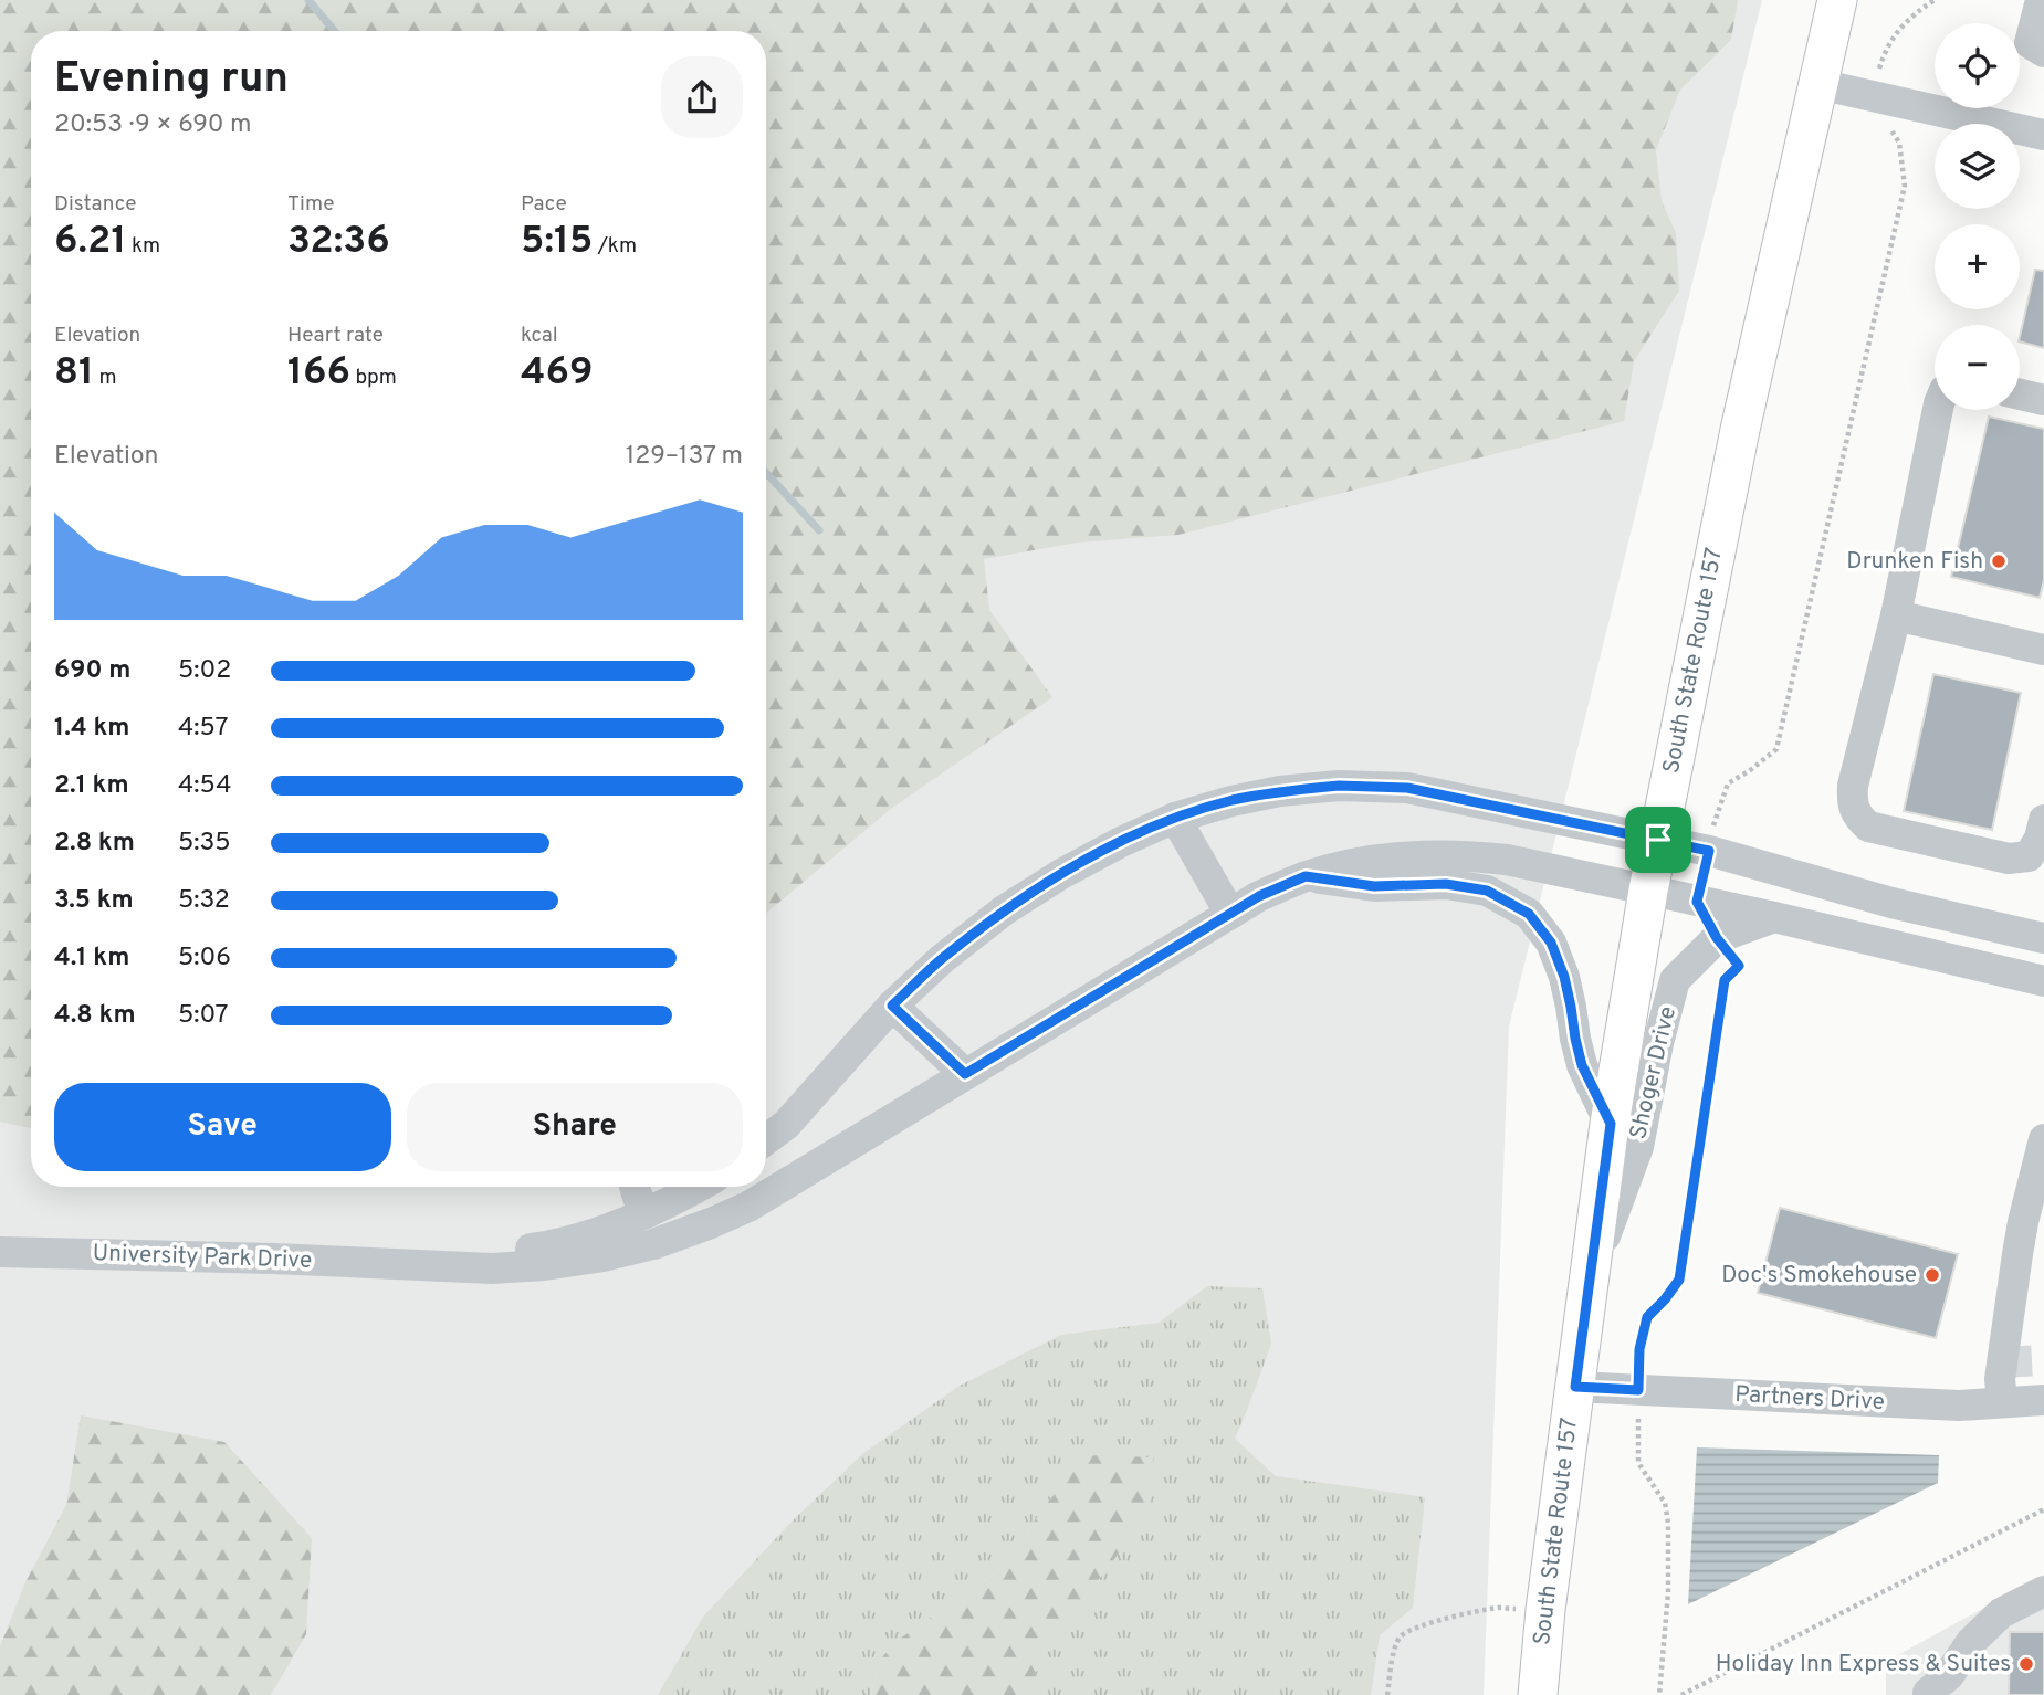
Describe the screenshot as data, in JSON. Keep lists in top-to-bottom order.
{
  "streets": {
    "main road": ["South State Route 157"],
    "street": ["Shoger Drive", "University Park Drive", "Partners Drive"]
  },
  "crossings": [
    ["South State Route 157", "Shoger Drive"],
    ["South State Route 157", "University Park Drive"],
    ["South State Route 157", "Partners Drive"]
  ],
  "places": ["Drunken Fish", "Doc's Smokehouse", "Holiday Inn Express & Suites"],
  "page": {
    "map_buttons": ["+", "−"],
    "heading": ["Evening run", "20:53 · 9 × 690 m"],
    "stats": [
      ["Distance", "6.21 km"],
      ["Time", "32:36"],
      ["Pace", "5:15 /km"],
      ["Elevation", "81 m"],
      ["Heart rate", "166 bpm"],
      ["kcal", "469"]
    ],
    "chart": ["Elevation", "129–137 m"],
    "list": [
      {
        "name": "690 m",
        "note": "5:02"
      },
      {
        "name": "1.4 km",
        "note": "4:57"
      },
      {
        "name": "2.1 km",
        "note": "4:54"
      },
      {
        "name": "2.8 km",
        "note": "5:35"
      },
      {
        "name": "3.5 km",
        "note": "5:32"
      },
      {
        "name": "4.1 km",
        "note": "5:06"
      },
      {
        "name": "4.8 km",
        "note": "5:07"
      }
    ],
    "buttons": ["Save", "Share"]
  }
}
